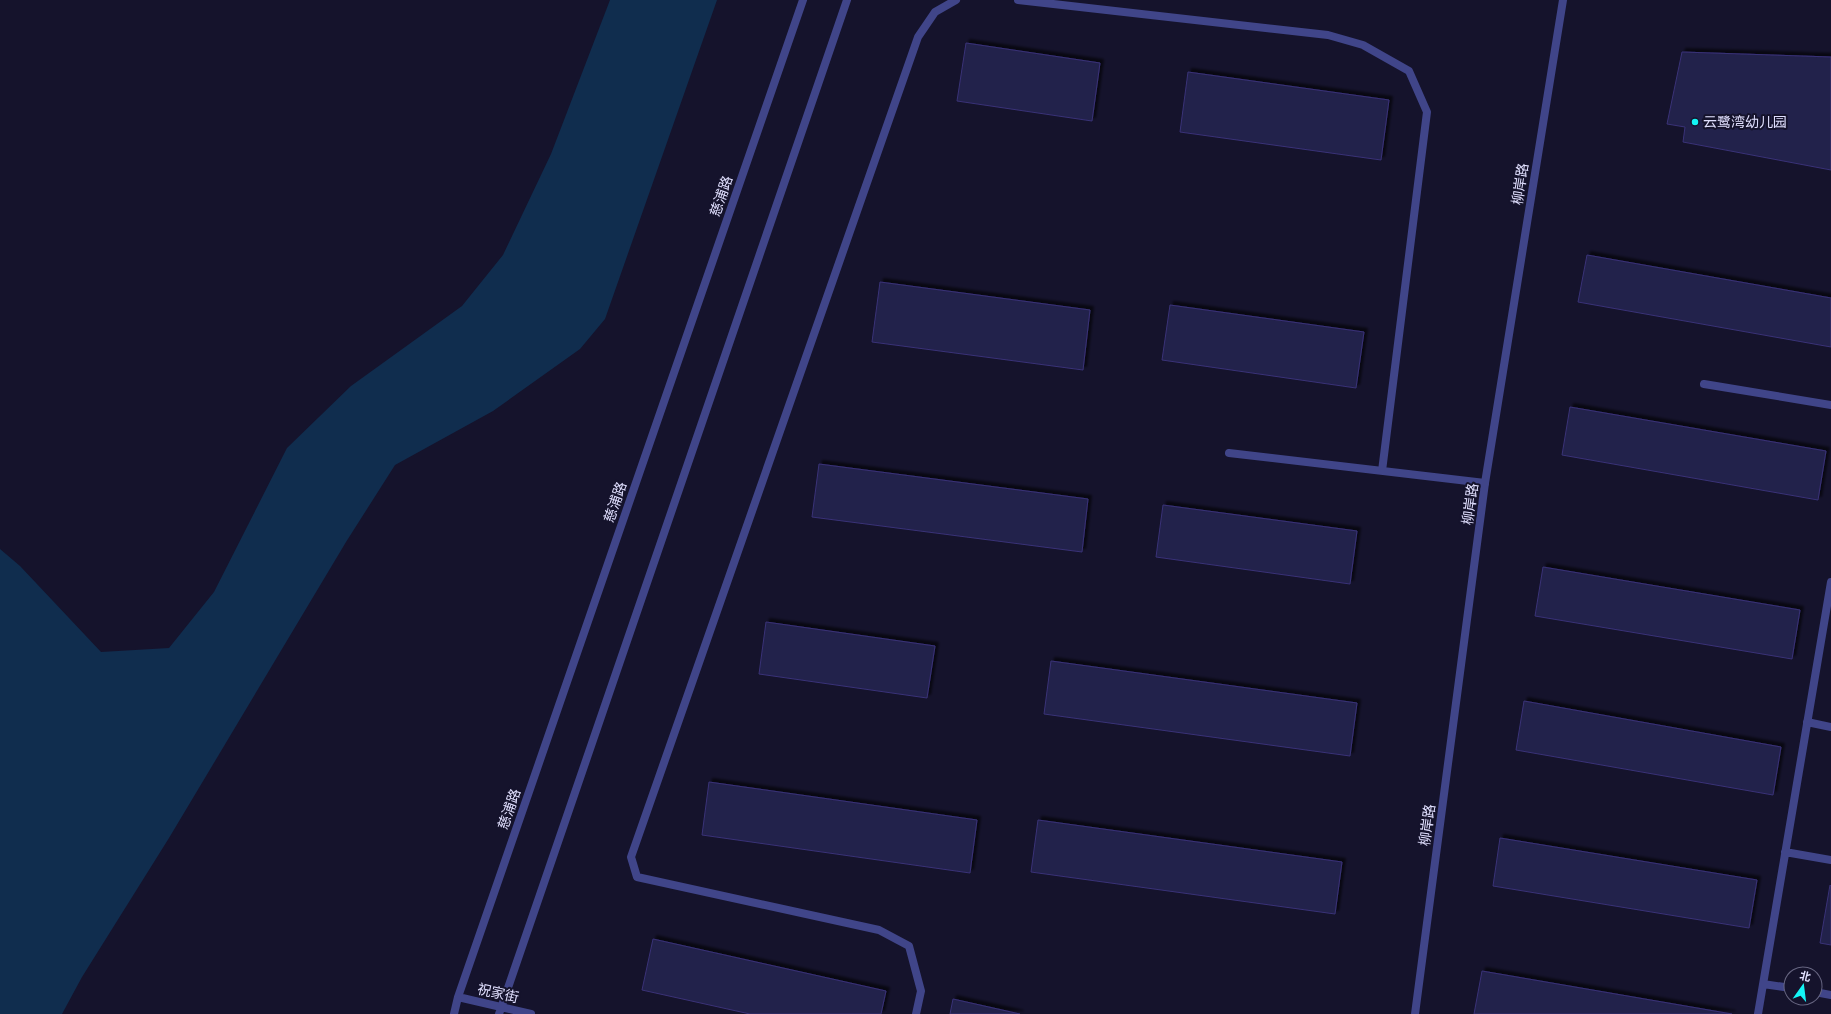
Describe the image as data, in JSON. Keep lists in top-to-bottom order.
{
  "streets": {
    "street": ["柳岸路", "慈浦路", "祝家街"]
  },
  "crossings": [
    ["慈浦路", "祝家街"]
  ],
  "places": ["云鹭湾幼儿园"],
  "north": "top"
}
